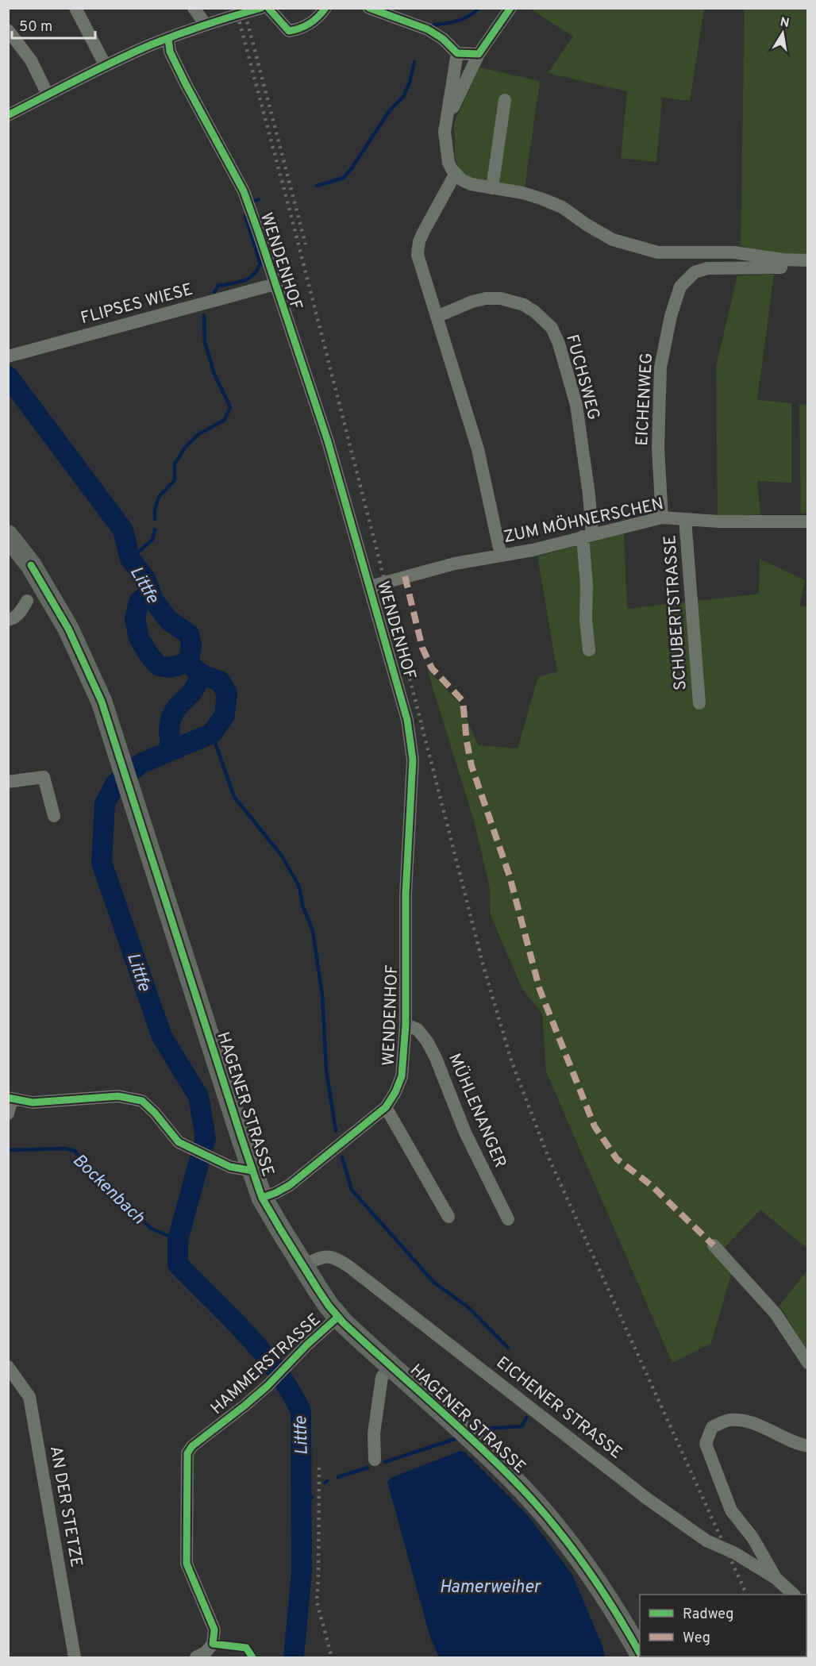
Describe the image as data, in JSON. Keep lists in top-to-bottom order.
{
  "streets": {
    "main road": ["HAGENER STRASSE"],
    "street": [
      "WENDENHOF",
      "FLIPSES WIESE",
      "FUCHSWEG",
      "EICHENWEG",
      "ZUM MÖHNERSCHEN",
      "SCHUBERTSTRASSE",
      "MÜHLENANGER",
      "HAMMERSTRASSE",
      "EICHENER STRASSE",
      "AN DER STETZE"
    ]
  },
  "crossings": [
    ["WENDENHOF", "FLIPSES WIESE"],
    ["WENDENHOF", "ZUM MÖHNERSCHEN"],
    ["WENDENHOF", "HAGENER STRASSE"],
    ["WENDENHOF", "MÜHLENANGER"],
    ["FUCHSWEG", "ZUM MÖHNERSCHEN"],
    ["EICHENWEG", "ZUM MÖHNERSCHEN"],
    ["ZUM MÖHNERSCHEN", "SCHUBERTSTRASSE"],
    ["HAGENER STRASSE", "HAMMERSTRASSE"],
    ["HAGENER STRASSE", "EICHENER STRASSE"]
  ],
  "water": ["Littfe", "Bockenbach", "Hamerweiher"],
  "legend": ["Radweg", "Weg"],
  "scale_bar": "50 m",
  "north": "top"
}
